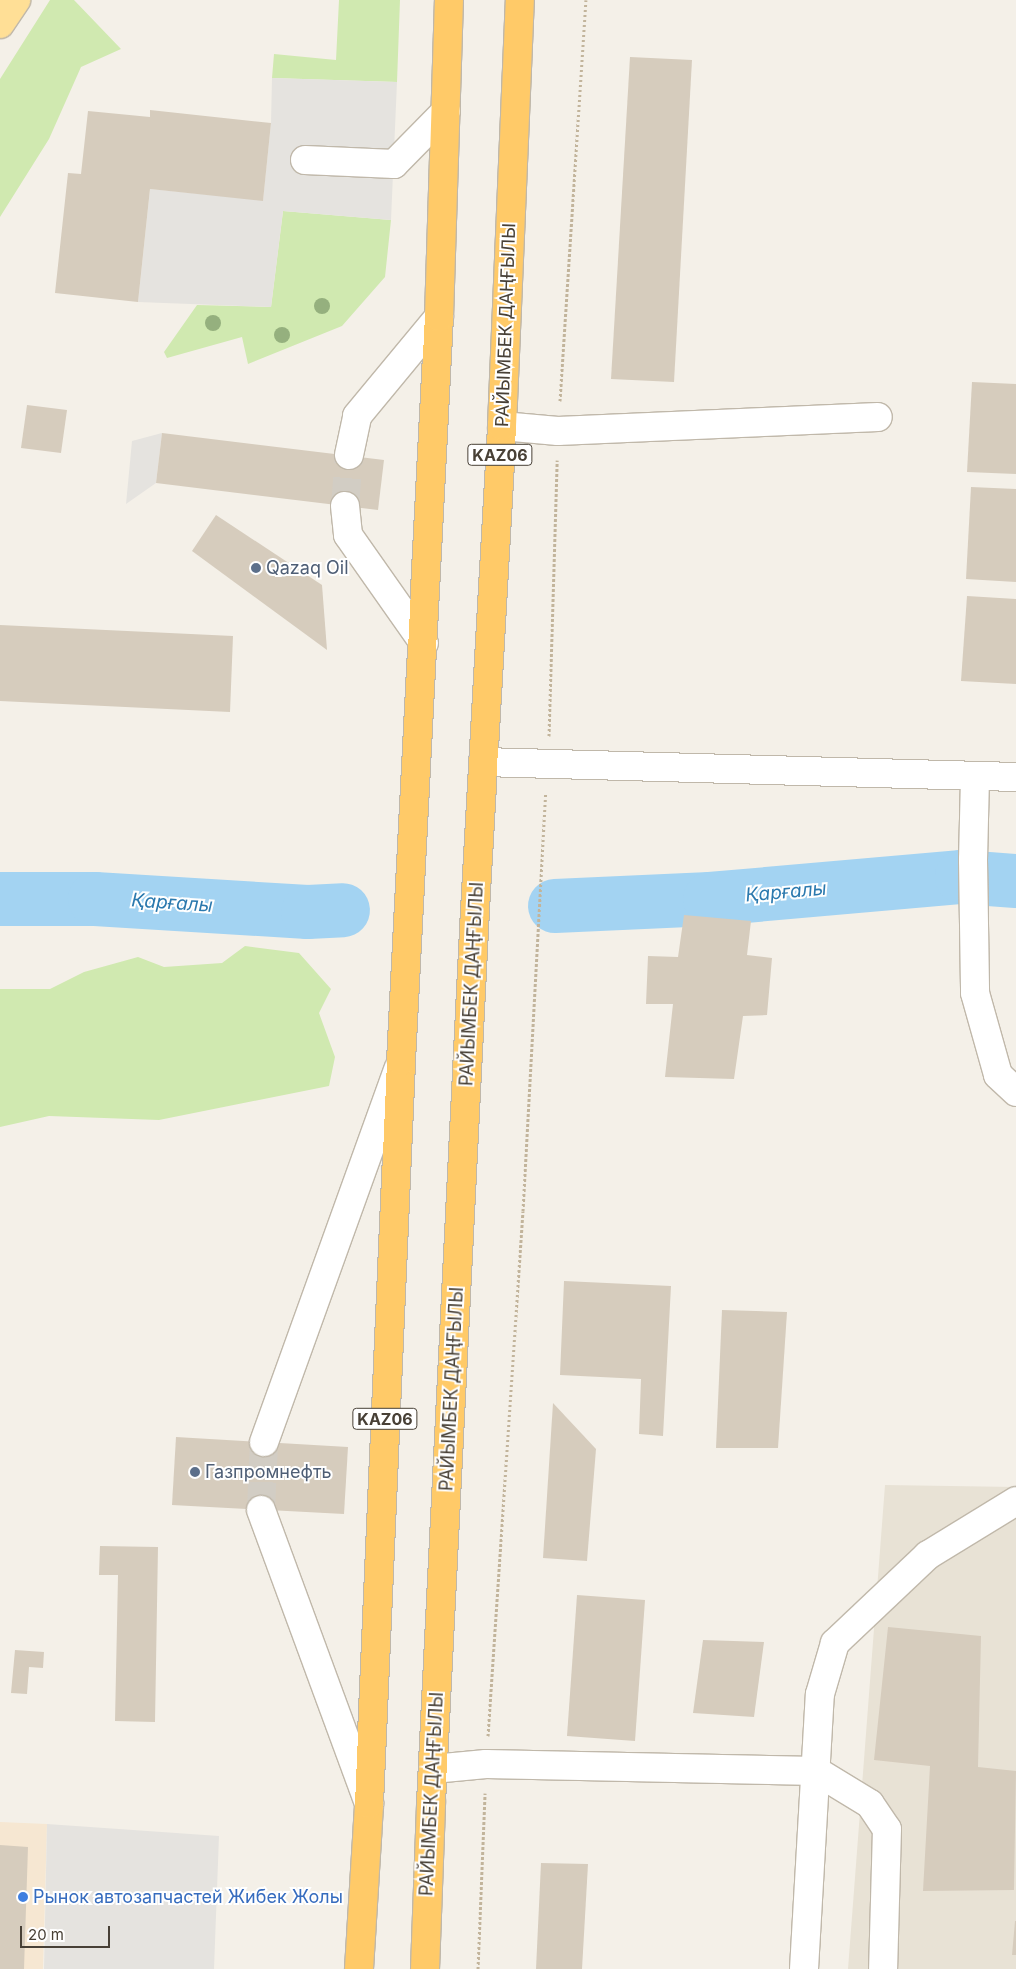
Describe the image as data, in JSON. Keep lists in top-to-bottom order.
{
  "streets": {
    "highway": ["РАЙЫМБЕК ДАҢҒЫЛЫ", "KАZ06"]
  },
  "water": ["Қарғалы"],
  "places": ["Qazaq Oil", "Газпромнефть", "Рынок автозапчастей Жибек Жолы"],
  "scale_bar": "20 m"
}
